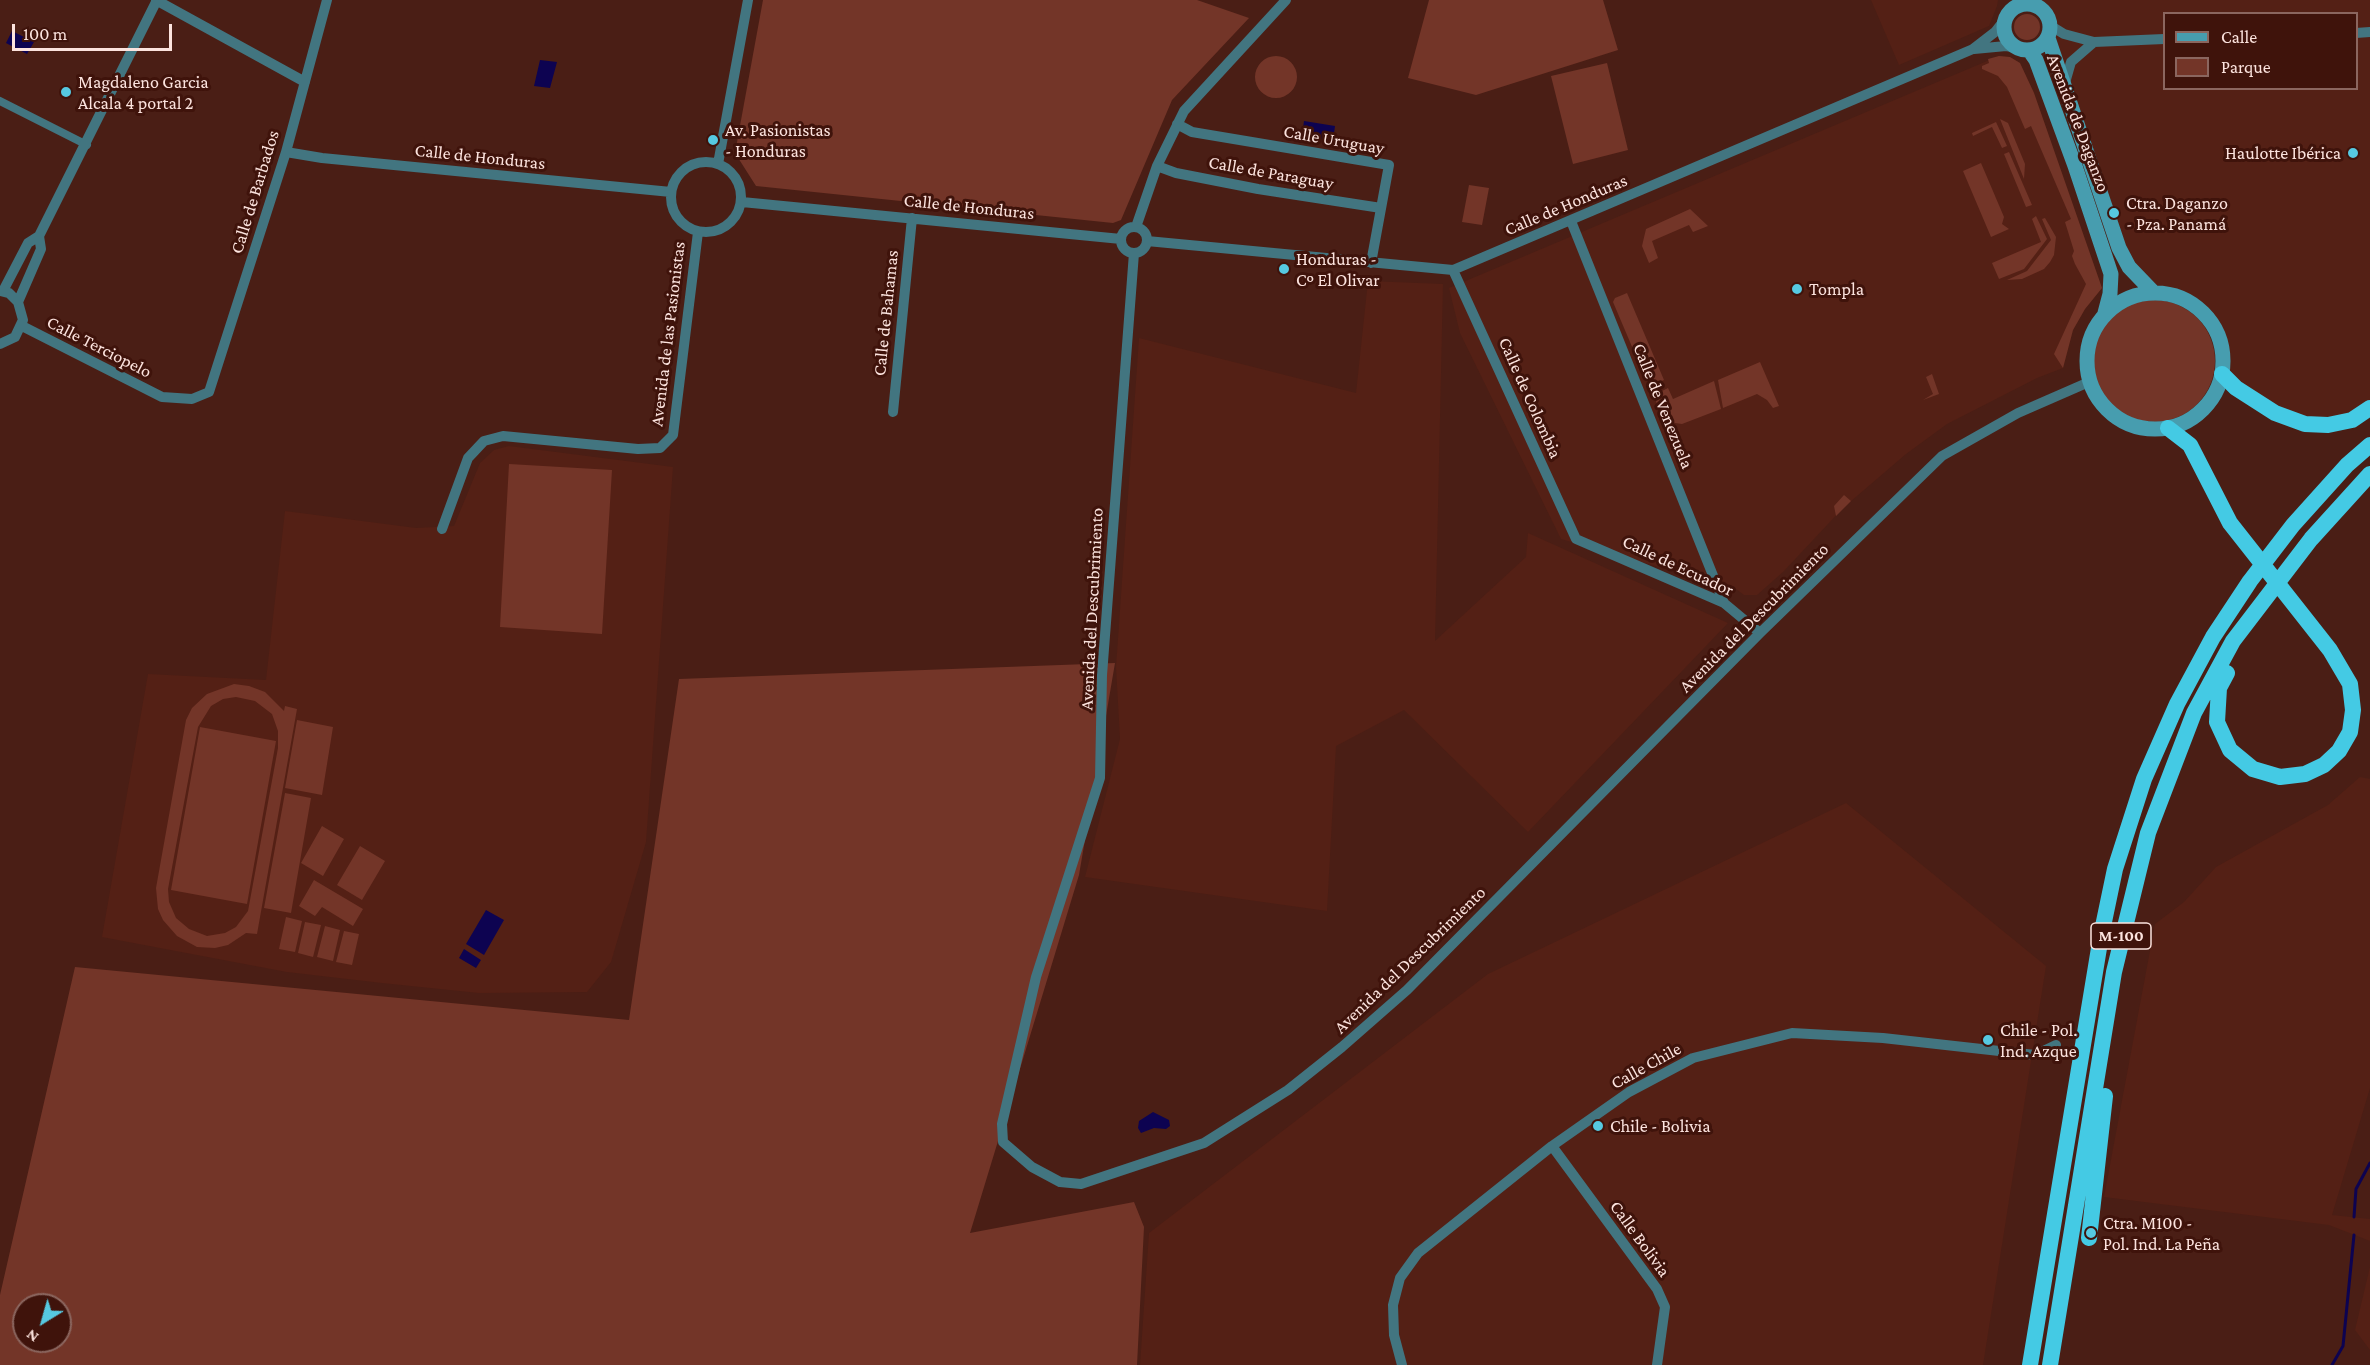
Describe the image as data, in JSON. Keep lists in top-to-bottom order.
{
  "streets": {
    "highway": ["M-100"],
    "main road": ["Avenida de Daganzo"],
    "street": [
      "Calle Uruguay",
      "Calle de Honduras",
      "Calle de Paraguay",
      "Calle de Barbados",
      "Calle de Bahamas",
      "Avenida de las Pasionistas",
      "Calle Terciopelo",
      "Calle de Colombia",
      "Calle de Venezuela",
      "Calle de Ecuador",
      "Avenida del Descubrimiento",
      "Calle Chile",
      "Calle Bolivia"
    ]
  },
  "crossings": [
    ["Avenida de Daganzo", "Calle de Honduras"],
    ["Avenida de Daganzo", "Avenida del Descubrimiento"],
    ["Calle Uruguay", "Calle de Honduras"],
    ["Calle Uruguay", "Calle de Paraguay"],
    ["Calle de Honduras", "Calle de Barbados"],
    ["Calle de Honduras", "Calle de Bahamas"],
    ["Calle de Honduras", "Avenida de las Pasionistas"],
    ["Calle de Honduras", "Calle de Colombia"],
    ["Calle de Honduras", "Calle de Venezuela"],
    ["Calle de Honduras", "Avenida del Descubrimiento"],
    ["Calle de Barbados", "Calle Terciopelo"],
    ["Calle de Colombia", "Calle de Ecuador"],
    ["Calle de Venezuela", "Calle de Ecuador"],
    ["Calle de Ecuador", "Avenida del Descubrimiento"],
    ["Calle Chile", "Calle Bolivia"]
  ],
  "places": [
    "Magdaleno Garcia Alcala 4 portal 2",
    "Av. Pasionistas - Honduras",
    "Haulotte Ibérica",
    "Ctra. Daganzo - Pza. Panamá",
    "Honduras - Cº El Olivar",
    "Tompla",
    "Chile - Pol. Ind. Azque",
    "Chile - Bolivia",
    "Ctra. M100 - Pol. Ind. La Peña"
  ],
  "legend": ["Calle", "Parque"],
  "scale_bar": "100 m",
  "north": "bottom left"
}
